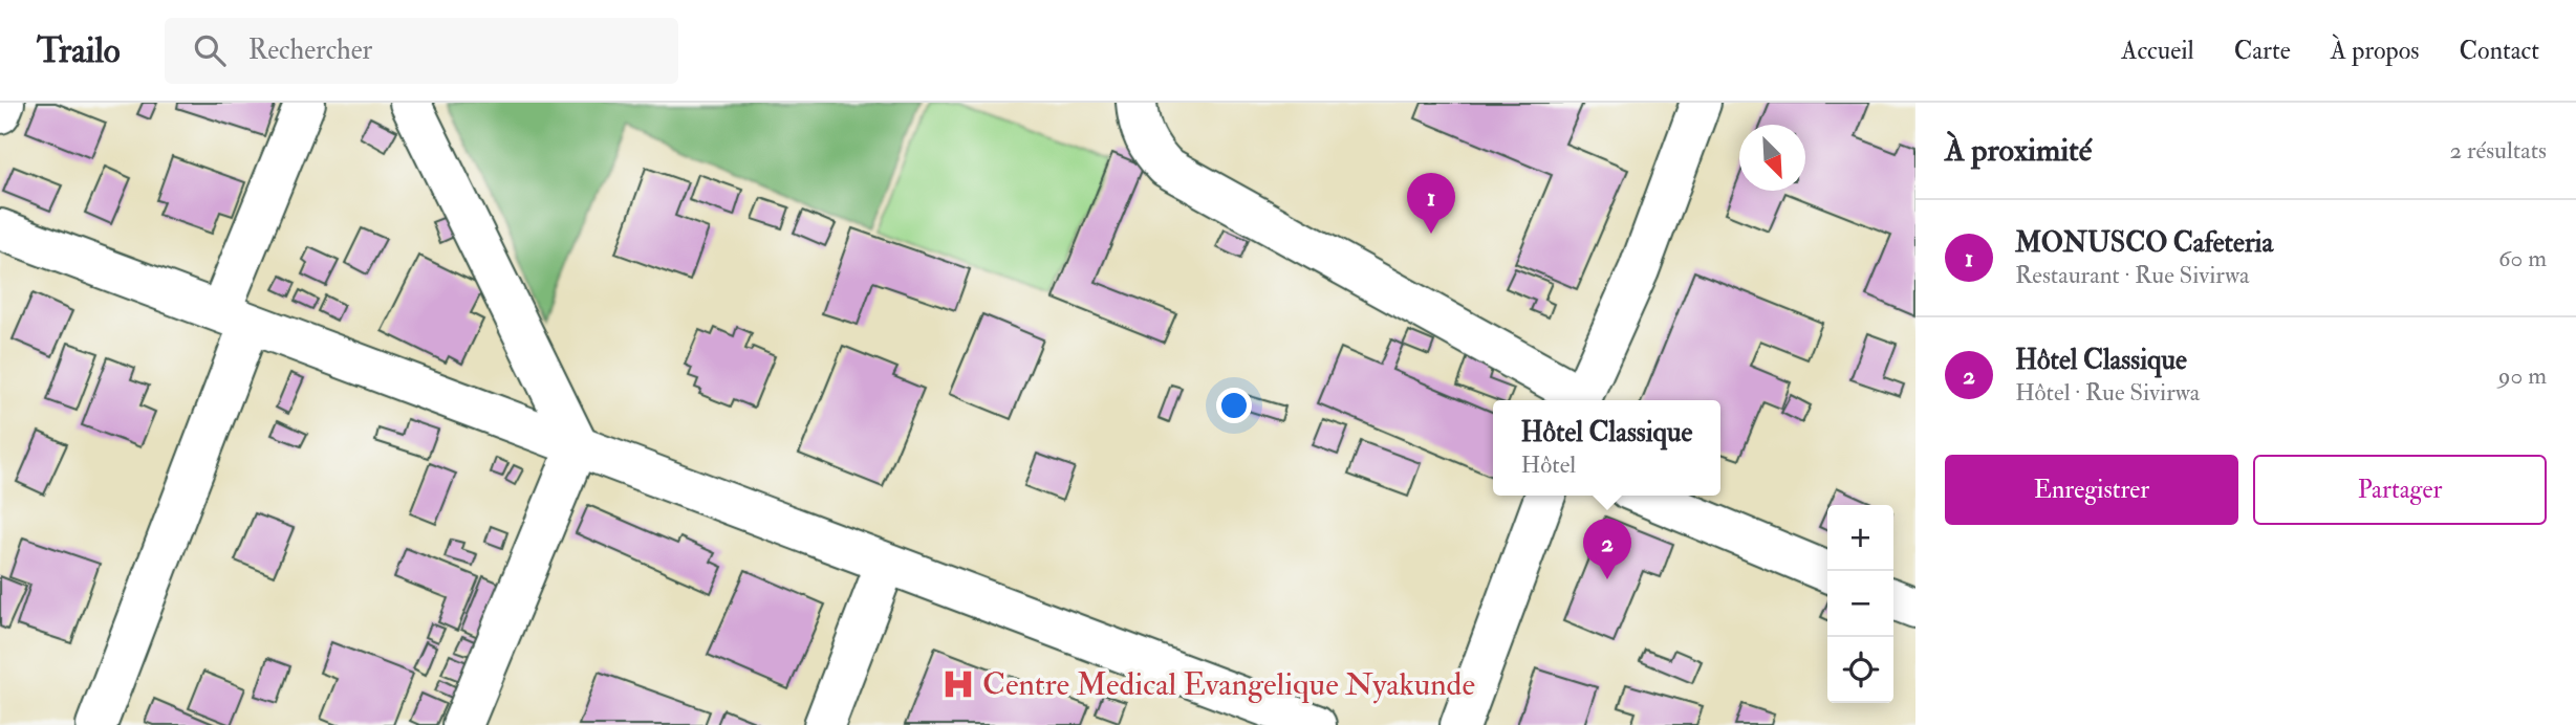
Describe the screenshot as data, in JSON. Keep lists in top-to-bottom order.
{
  "places": {
    "hospital": ["Centre Medical Evangelique Nyakunde"]
  },
  "north": "bottom right",
  "page": {
    "header": "Trailo",
    "search": "Rechercher",
    "nav": [
      "Accueil",
      "Carte",
      "À propos",
      "Contact"
    ],
    "heading": ["À proximité", "2 résultats"],
    "pins": ["1", "2"],
    "list": [
      {
        "mark": "1",
        "name": "MONUSCO Cafeteria",
        "note": "Restaurant · Rue Sivirwa",
        "value": "60 m"
      },
      {
        "mark": "2",
        "name": "Hôtel Classique",
        "note": "Hôtel · Rue Sivirwa",
        "value": "90 m"
      }
    ],
    "popup": ["Hôtel Classique", "Hôtel"],
    "buttons": ["Enregistrer", "Partager"],
    "map_buttons": ["+", "−"]
  }
}
